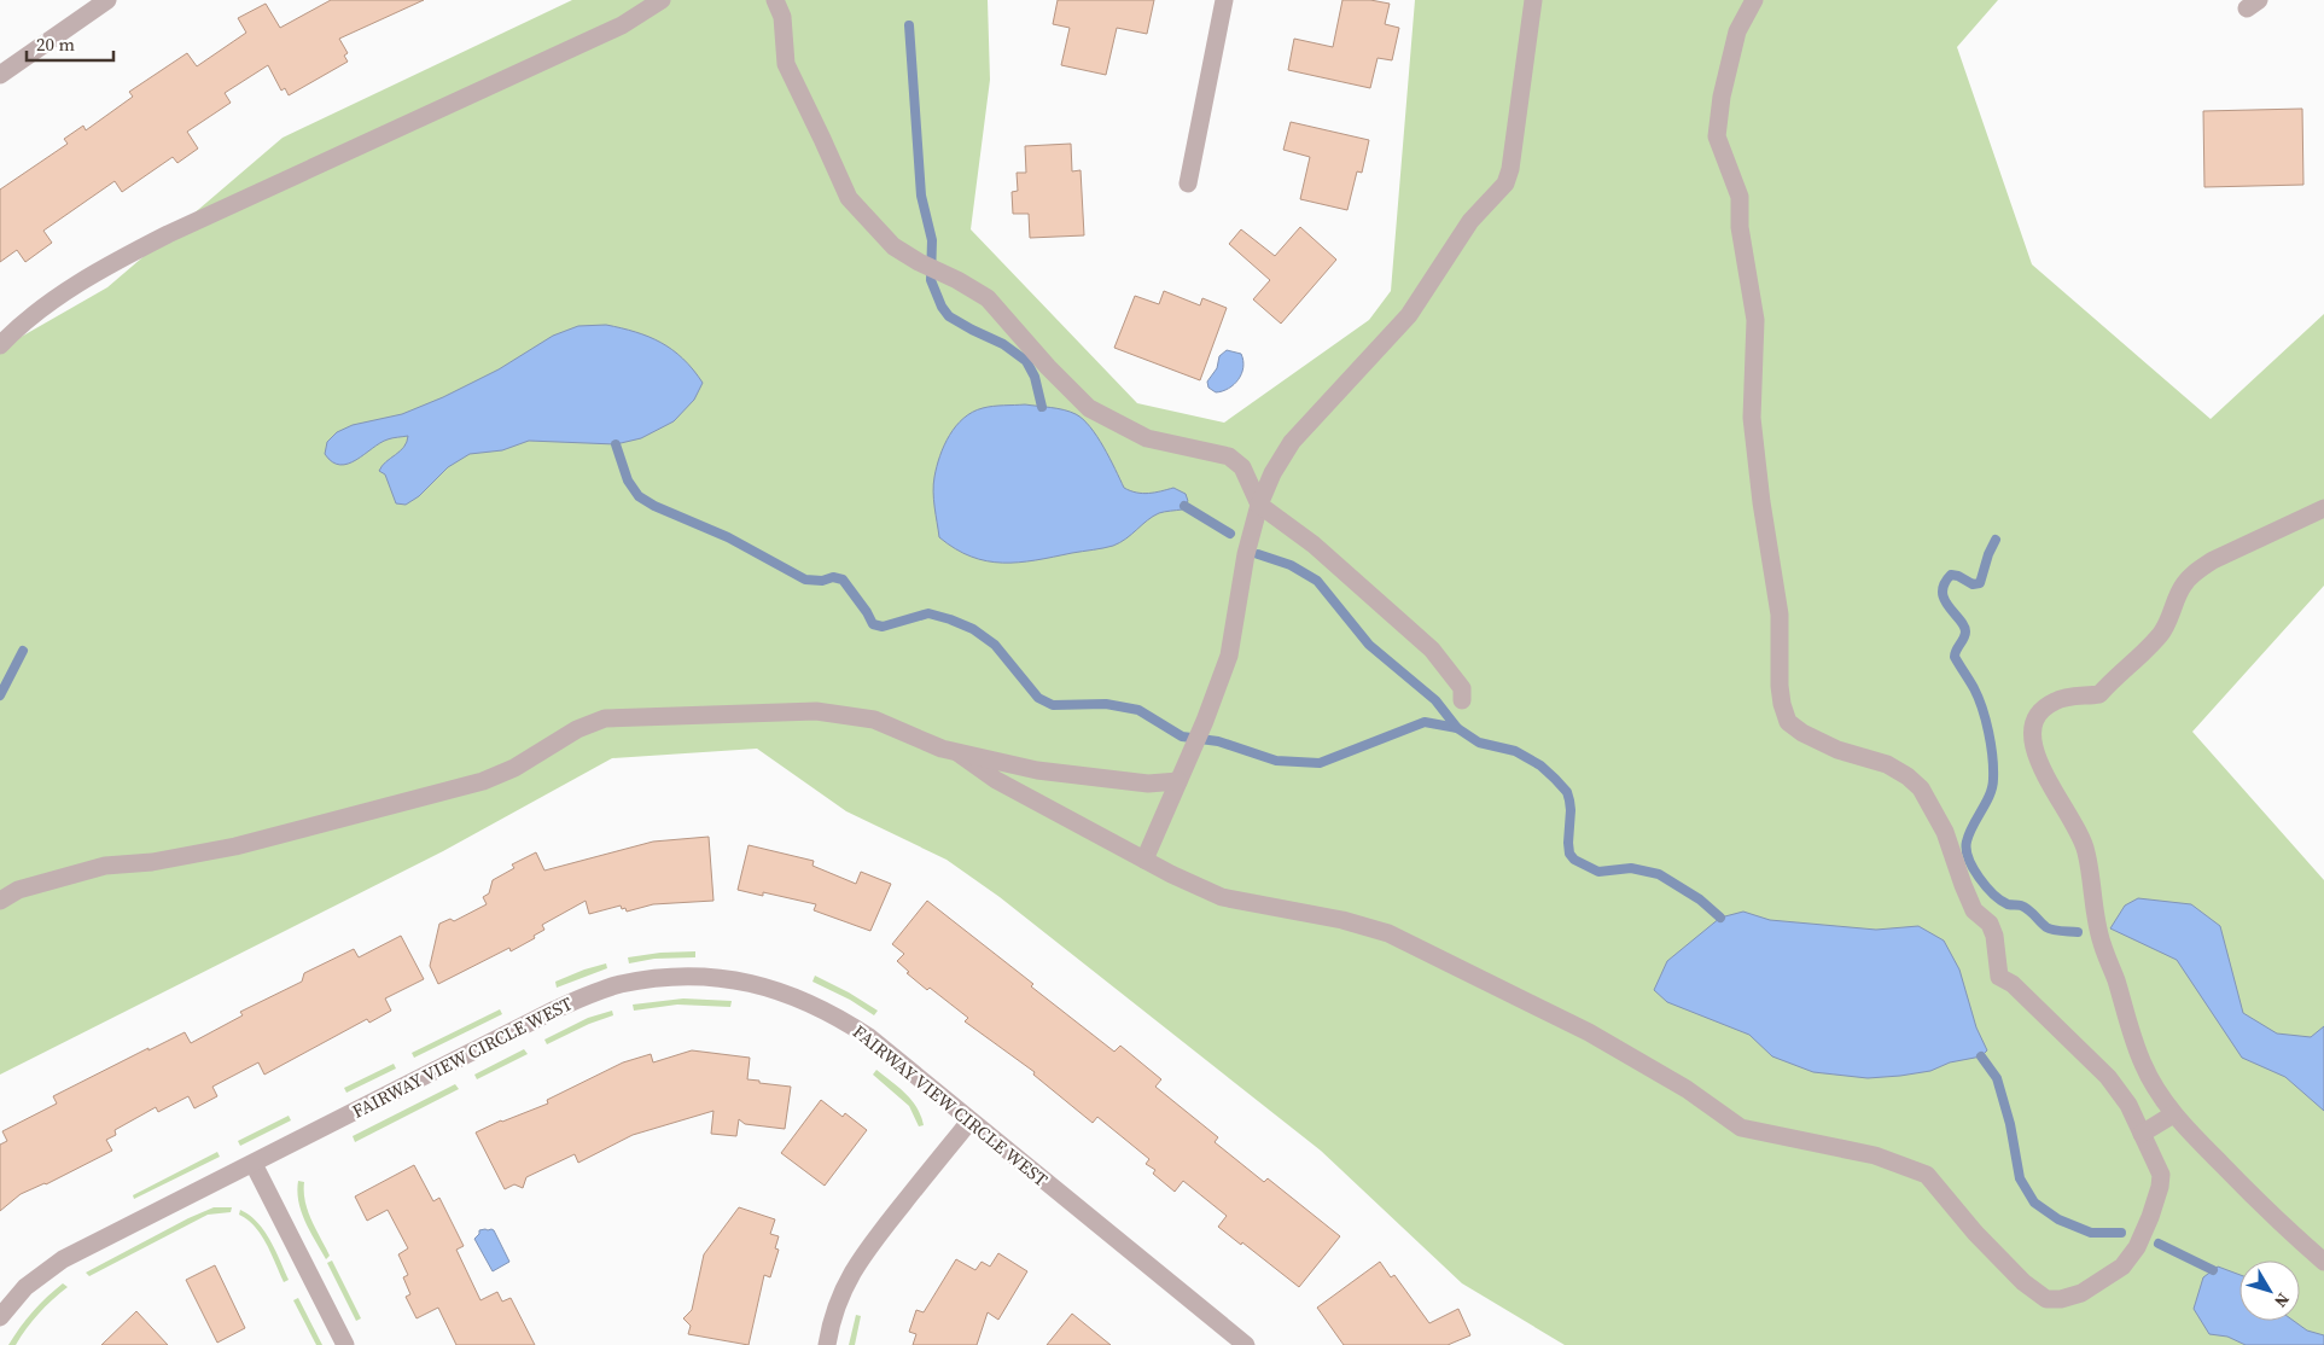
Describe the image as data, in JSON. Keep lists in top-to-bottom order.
{
  "streets": {
    "street": ["FAIRWAY VIEW CIRCLE WEST"]
  },
  "scale_bar": "20 m",
  "north": "bottom right"
}
